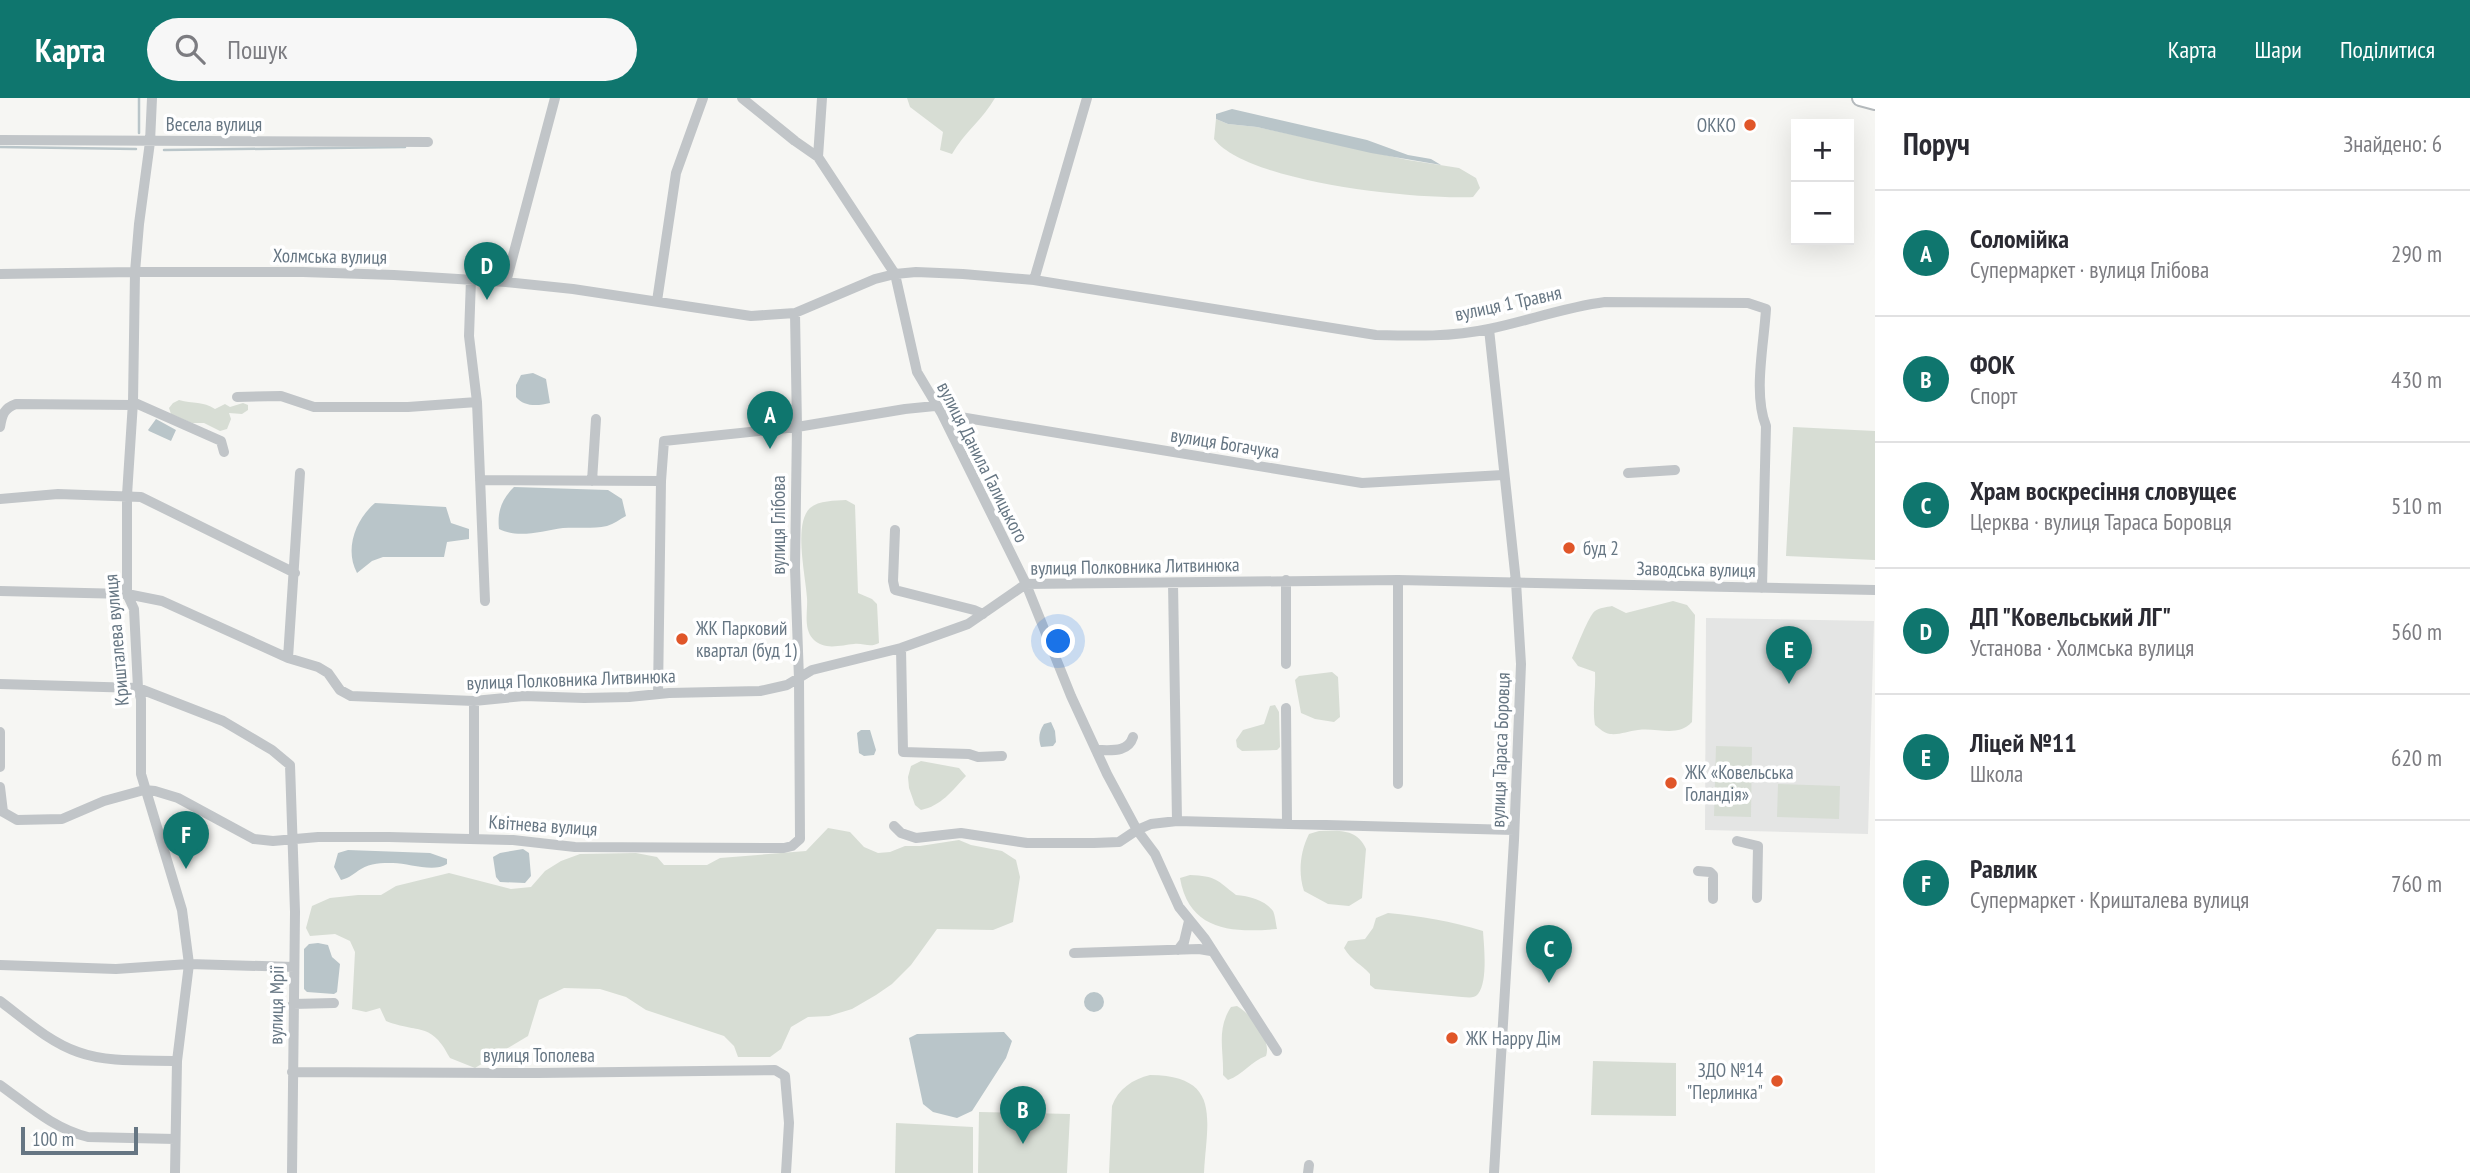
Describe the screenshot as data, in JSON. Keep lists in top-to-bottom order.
{
  "streets": {
    "street": [
      "Весела вулиця",
      "Холмська вулиця",
      "вулиця 1 Травня",
      "вулиця Богачука",
      "вулиця Данила Галицького",
      "вулиця Глібова",
      "вулиця Полковника Литвинюка",
      "Заводська вулиця",
      "Кришталева вулиця",
      "вулиця Тараса Боровця",
      "Квітнева вулиця",
      "вулиця Мрії",
      "вулиця Тополева"
    ]
  },
  "crossings": [
    ["Весела вулиця", "Кришталева вулиця"],
    ["Холмська вулиця", "вулиця 1 Травня"],
    ["Холмська вулиця", "вулиця Данила Галицького"],
    ["Холмська вулиця", "вулиця Глібова"],
    ["Холмська вулиця", "Кришталева вулиця"],
    ["вулиця 1 Травня", "вулиця Данила Галицького"],
    ["вулиця 1 Травня", "Заводська вулиця"],
    ["вулиця 1 Травня", "вулиця Тараса Боровця"],
    ["вулиця Богачука", "вулиця Данила Галицького"],
    ["вулиця Богачука", "вулиця Тараса Боровця"],
    ["вулиця Данила Галицького", "вулиця Полковника Литвинюка"],
    ["вулиця Глібова", "вулиця Полковника Литвинюка"],
    ["вулиця Глібова", "Квітнева вулиця"],
    ["вулиця Полковника Литвинюка", "Заводська вулиця"],
    ["вулиця Полковника Литвинюка", "Кришталева вулиця"],
    ["вулиця Полковника Литвинюка", "вулиця Тараса Боровця"],
    ["Заводська вулиця", "вулиця Тараса Боровця"],
    ["Кришталева вулиця", "Квітнева вулиця"],
    ["Кришталева вулиця", "вулиця Мрії"],
    ["Квітнева вулиця", "вулиця Мрії"],
    ["вулиця Мрії", "вулиця Тополева"]
  ],
  "places": [
    "ОККО",
    "буд 2",
    "ЖК Парковий квартал (буд 1)",
    "ЖК «Ковельська Голандія»",
    "ЖК Happy Дім",
    "ЗДО №14 \"Перлинка\""
  ],
  "scale_bar": "100 m",
  "page": {
    "header": "Карта",
    "search": "Пошук",
    "nav": ["Карта", "Шари", "Поділитися"],
    "heading": ["Поруч", "Знайдено: 6"],
    "map_buttons": ["+", "−"],
    "list": [
      {
        "mark": "A",
        "name": "Соломійка",
        "note": "Супермаркет · вулиця Глібова",
        "value": "290 m"
      },
      {
        "mark": "B",
        "name": "ФОК",
        "note": "Спорт",
        "value": "430 m"
      },
      {
        "mark": "C",
        "name": "Храм воскресіння словущеє",
        "note": "Церква · вулиця Тараса Боровця",
        "value": "510 m"
      },
      {
        "mark": "D",
        "name": "ДП \"Ковельський ЛГ\"",
        "note": "Установа · Холмська вулиця",
        "value": "560 m"
      },
      {
        "mark": "E",
        "name": "Ліцей №11",
        "note": "Школа",
        "value": "620 m"
      },
      {
        "mark": "F",
        "name": "Равлик",
        "note": "Супермаркет · Кришталева вулиця",
        "value": "760 m"
      }
    ],
    "pins": [
      "D",
      "A",
      "E",
      "F",
      "C",
      "B"
    ],
    "scale": "100 m"
  }
}
